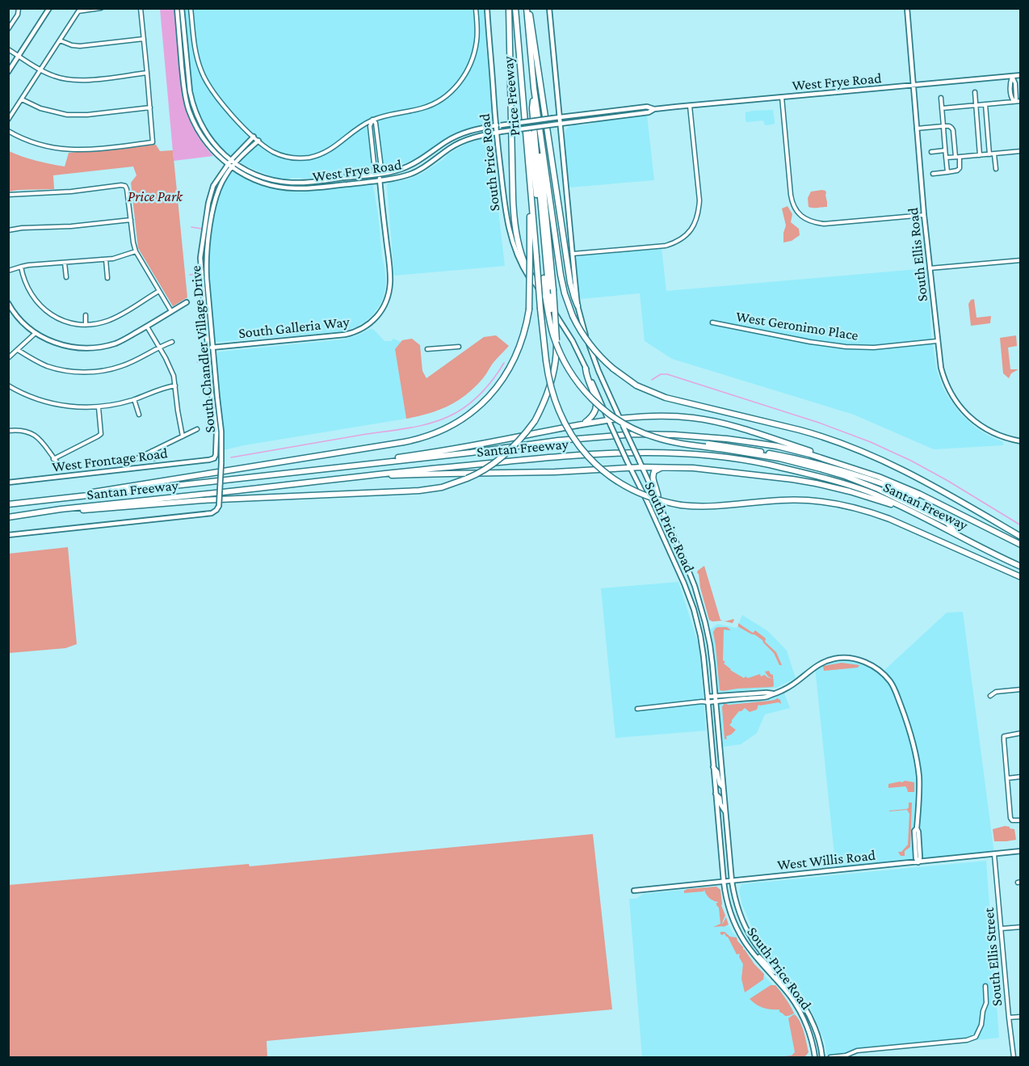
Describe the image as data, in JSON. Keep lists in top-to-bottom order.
{
  "streets": {
    "highway": ["Price Freeway", "Santan Freeway"],
    "street": [
      "West Frye Road",
      "South Price Road",
      "South Ellis Road",
      "West Geronimo Place",
      "South Galleria Way",
      "South Chandler Village Drive",
      "West Frontage Road",
      "West Willis Road",
      "South Ellis Street"
    ]
  },
  "crossings": [
    ["West Frye Road", "South Price Road"],
    ["West Frye Road", "South Ellis Road"],
    ["West Frye Road", "South Galleria Way"],
    ["West Frye Road", "South Chandler Village Drive"],
    ["South Price Road", "West Willis Road"],
    ["South Ellis Road", "West Geronimo Place"],
    ["South Galleria Way", "South Chandler Village Drive"],
    ["South Chandler Village Drive", "West Frontage Road"],
    ["West Willis Road", "South Ellis Street"]
  ],
  "parks": ["Price Park"]
}
